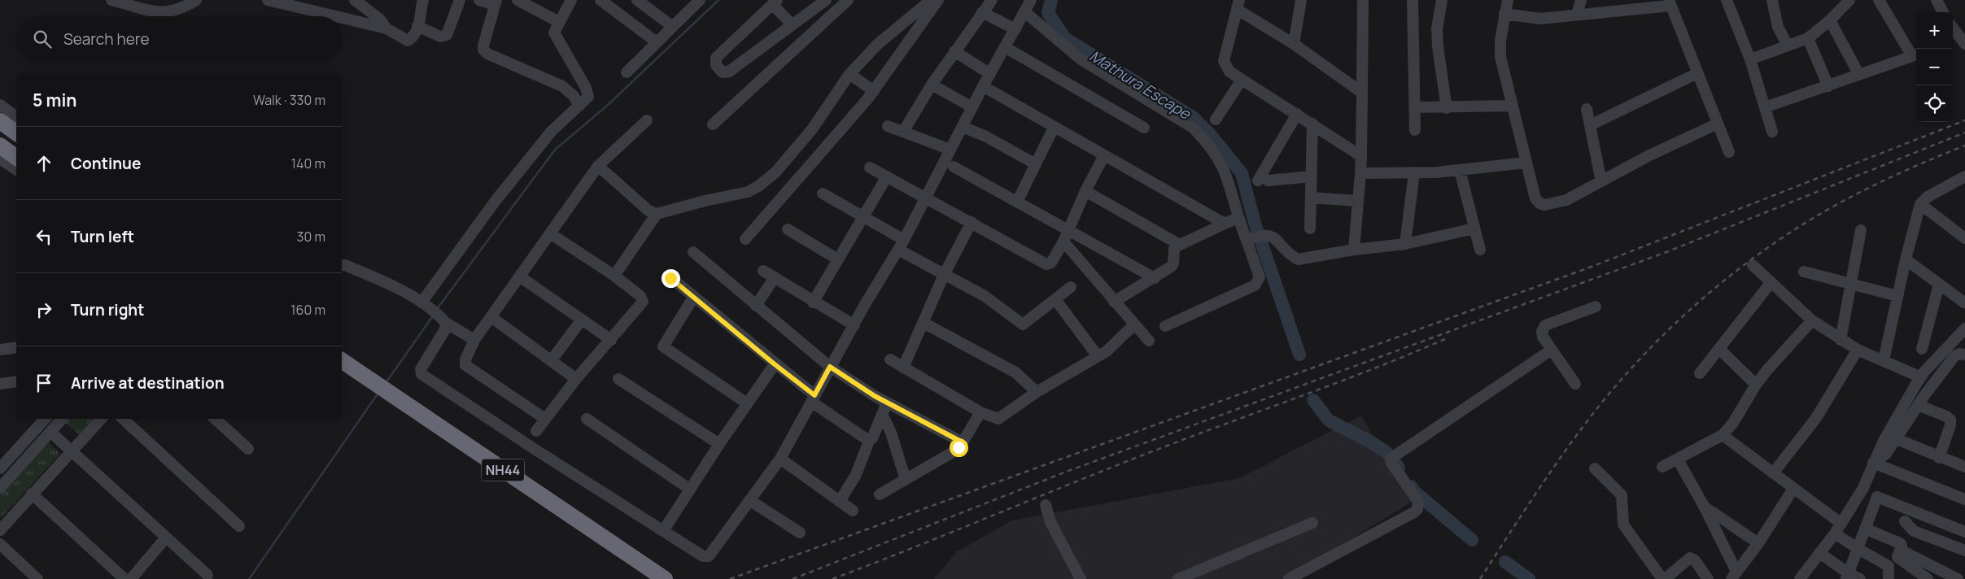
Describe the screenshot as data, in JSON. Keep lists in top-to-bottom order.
{
  "streets": {
    "highway": ["NH44"]
  },
  "water": ["Mathura Escape"],
  "page": {
    "map_buttons": ["+", "−"],
    "search": "Search here",
    "heading": ["5 min", "Walk · 330 m"],
    "list": [
      ["Continue", "140 m"],
      ["Turn left", "30 m"],
      ["Turn right", "160 m"],
      "Arrive at destination"
    ]
  }
}
